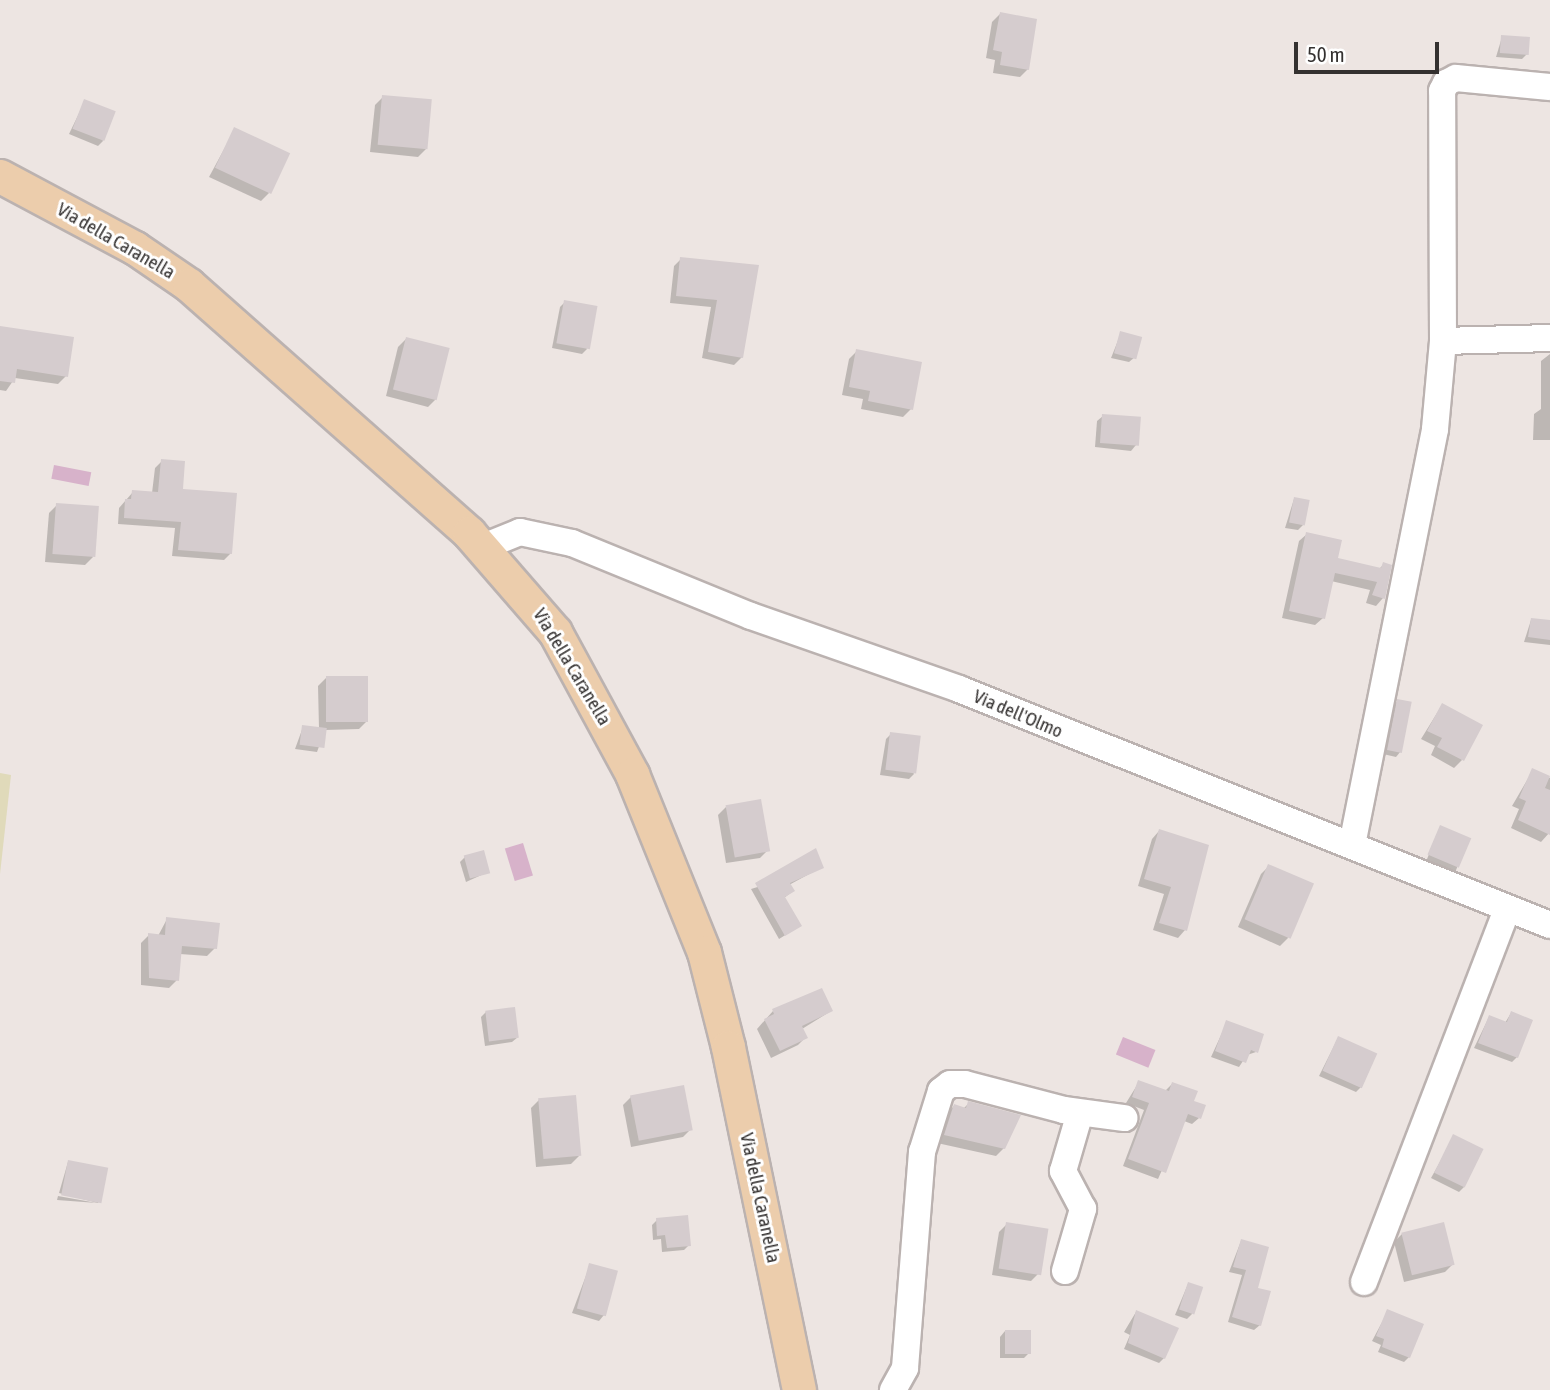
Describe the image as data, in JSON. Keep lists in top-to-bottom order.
{
  "streets": {
    "main road": ["Via della Caranella"],
    "street": ["Via dell'Olmo"]
  },
  "crossings": [
    ["Via della Caranella", "Via dell'Olmo"]
  ],
  "scale_bar": "50 m"
}
